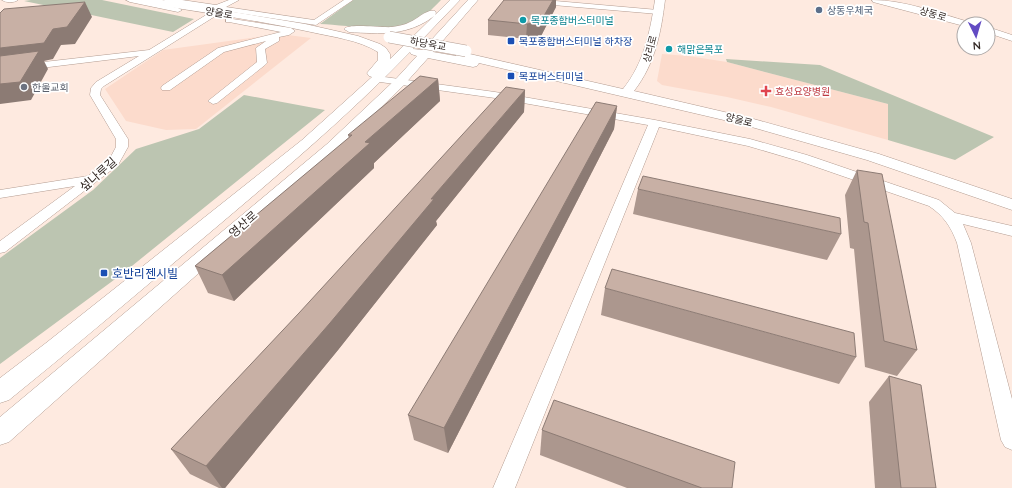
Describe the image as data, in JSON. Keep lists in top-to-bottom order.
{
  "streets": {
    "street": [
      "양을로",
      "상동로",
      "하당육교",
      "상리로",
      "섶나루길",
      "영산로"
    ]
  },
  "crossings": [
    ["양을로", "하당육교"],
    ["양을로", "상리로"],
    ["양을로", "섶나루길"]
  ],
  "places": {
    "other": [
      "상동우체국",
      "목포종합버스터미널",
      "해맑은목포",
      "한울교회"
    ],
    "transit": ["목포종합버스터미널 하차장", "목포버스터미널", "호반리젠시빌"],
    "health": ["효성요양병원"]
  },
  "north": "bottom"
}
